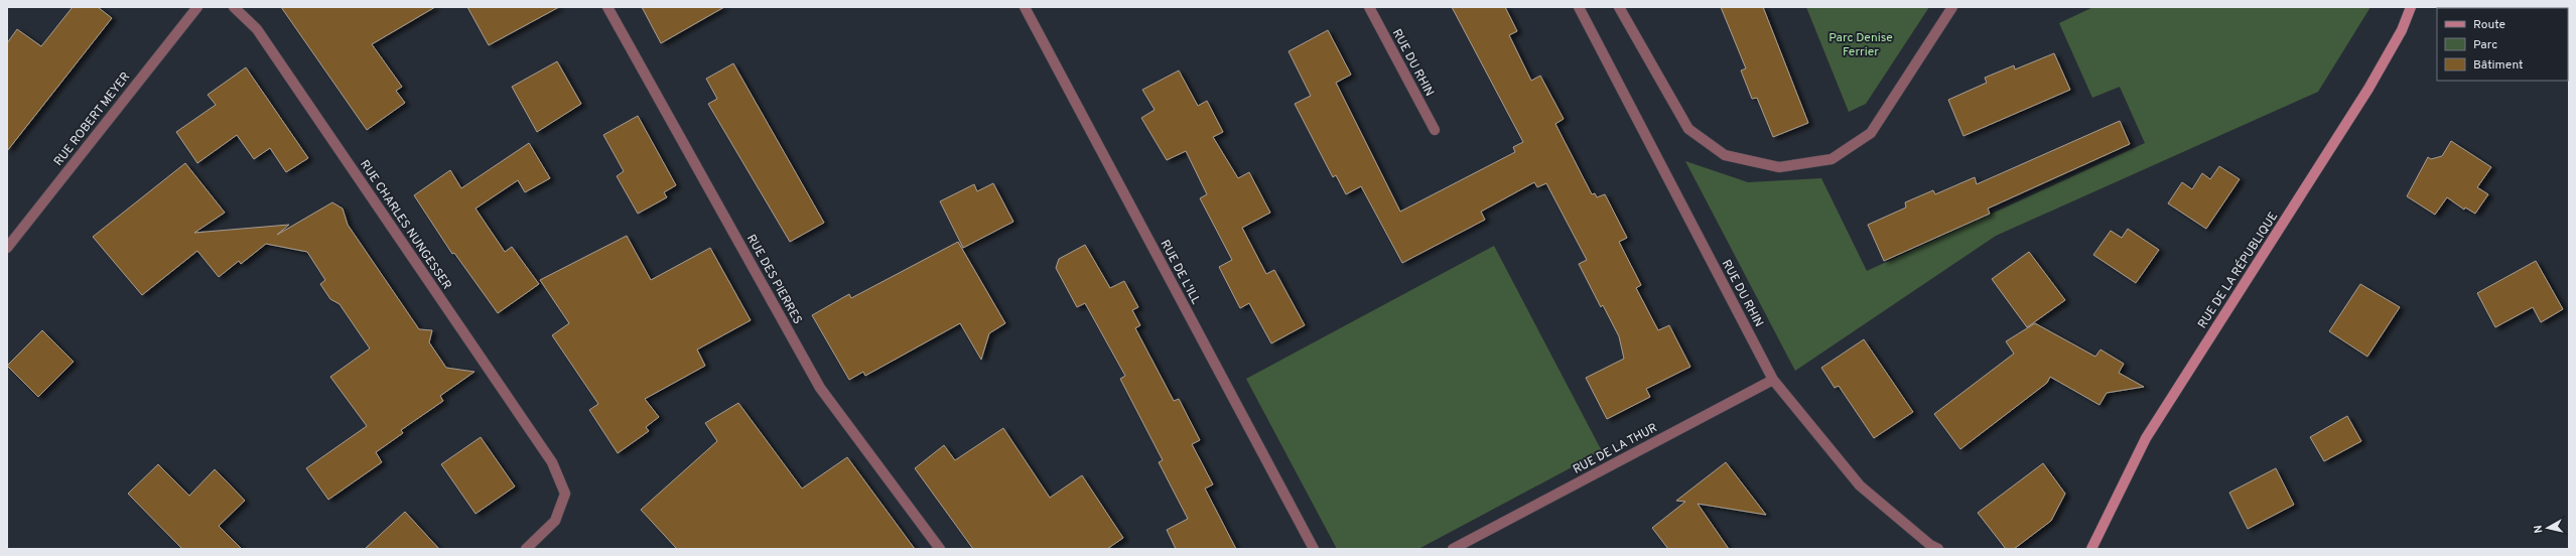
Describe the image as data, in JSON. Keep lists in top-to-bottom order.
{
  "streets": {
    "main road": ["RUE DE LA RÉPUBLIQUE"],
    "street": [
      "RUE DU RHIN",
      "RUE ROBERT MEYER",
      "RUE CHARLES NUNGESSER",
      "RUE DE L'ILL",
      "RUE DES PIERRES",
      "RUE DE LA THUR"
    ]
  },
  "crossings": [
    ["RUE DU RHIN", "RUE DE LA THUR"]
  ],
  "parks": ["Parc Denise Ferrier"],
  "legend": ["Route", "Parc", "Bâtiment"],
  "north": "left"
}
